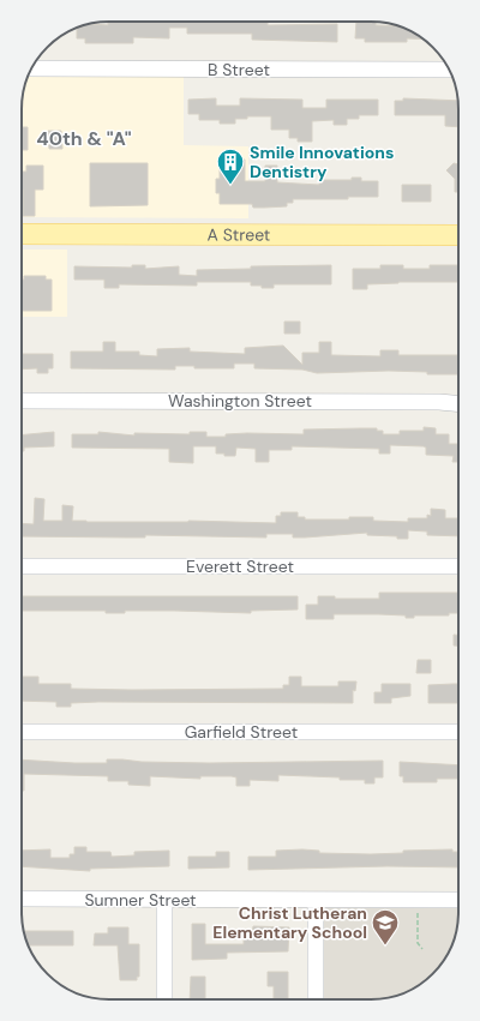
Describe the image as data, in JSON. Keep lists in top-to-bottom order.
{
  "streets": {
    "main road": ["A Street"],
    "street": [
      "B Street",
      "Washington Street",
      "Everett Street",
      "Garfield Street",
      "Sumner Street"
    ]
  },
  "districts": ["40th & \"A\""],
  "places": {
    "building": ["Smile Innovations Dentistry"],
    "school or university": ["Christ Lutheran Elementary School"]
  }
}
